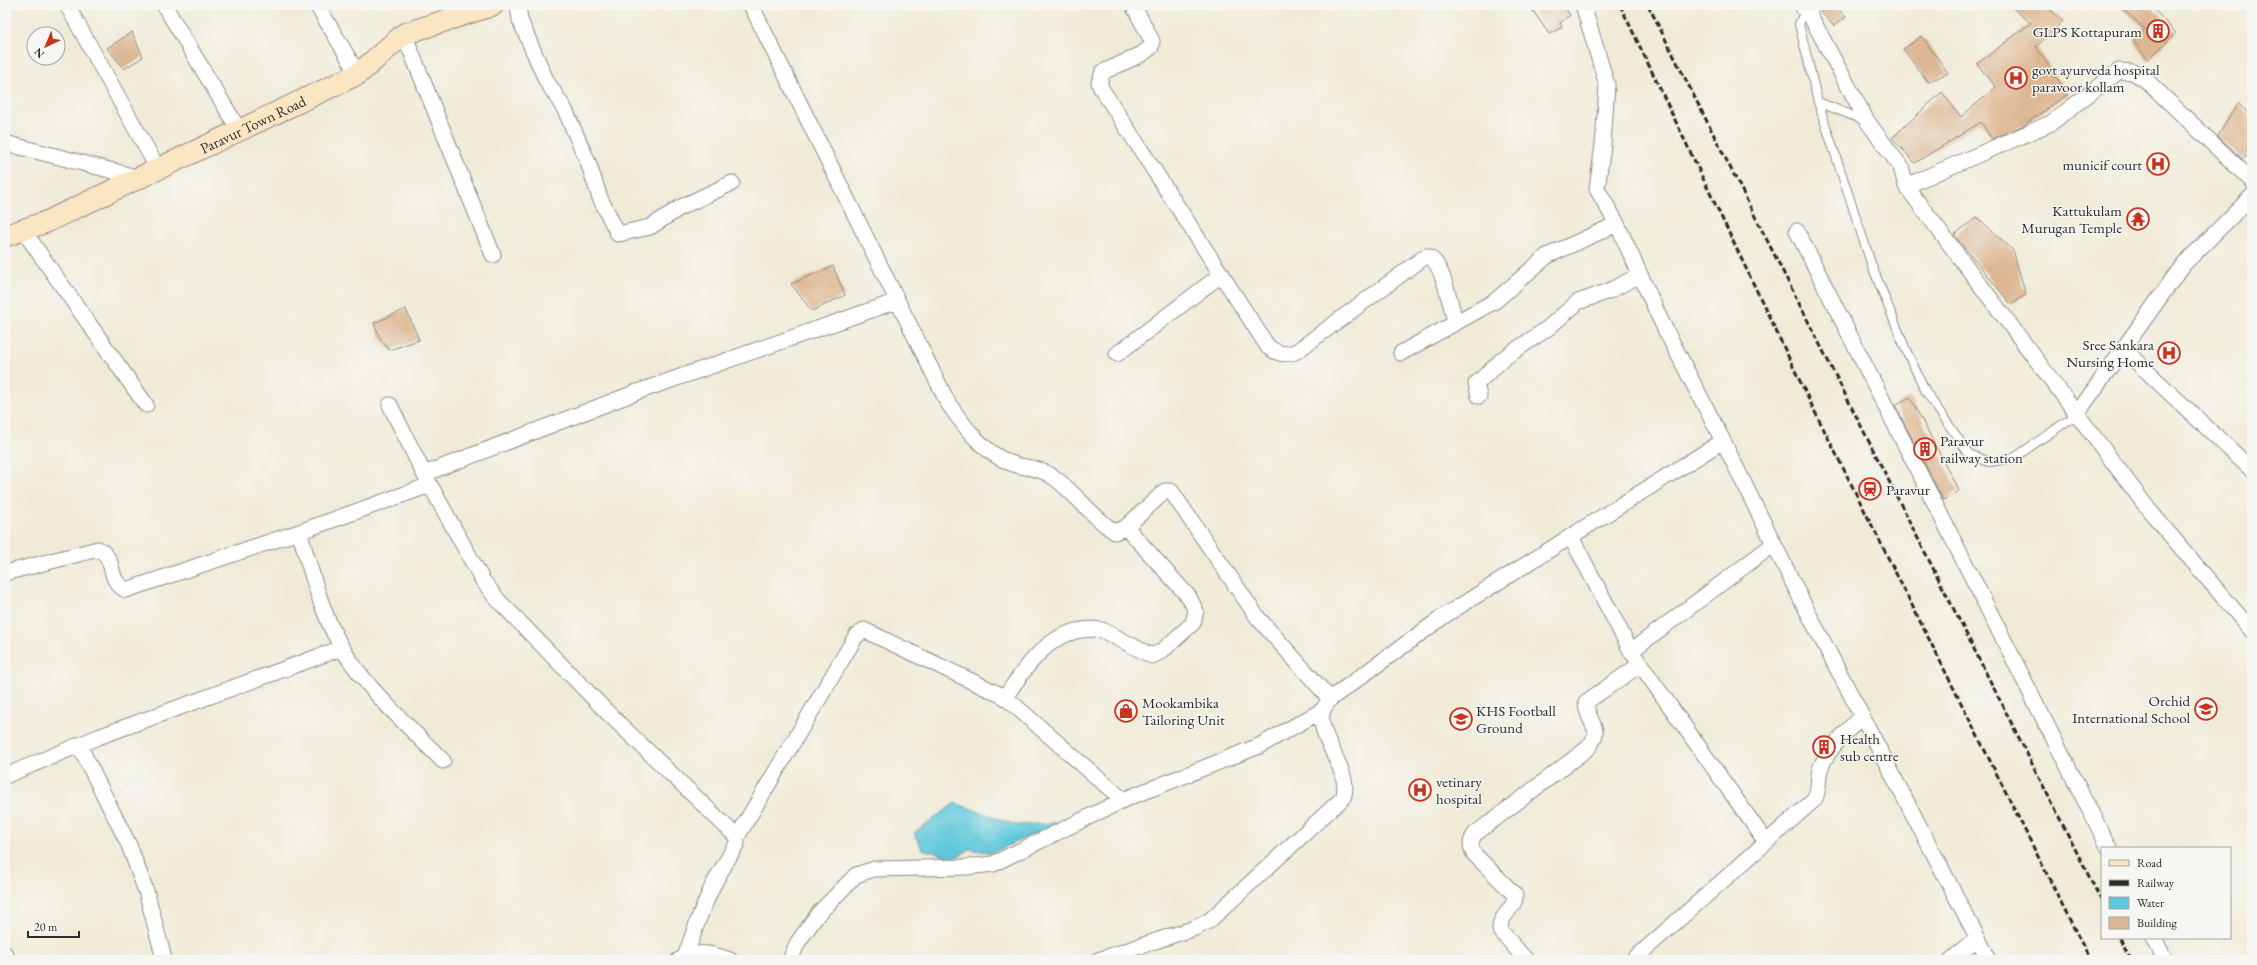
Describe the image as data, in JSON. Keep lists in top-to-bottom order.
{
  "streets": {
    "main road": ["Paravur Town Road"]
  },
  "places": {
    "building": ["GLPS Kottapuram", "Paravur railway station", "Health sub centre"],
    "hospital": [
      "govt ayurveda hospital paravoor kollam",
      "municif court",
      "Sree Sankara Nursing Home",
      "vetinary hospital"
    ],
    "temple": ["Kattukulam Murugan Temple"],
    "station": ["Paravur"],
    "school or university": ["Orchid International School", "KHS Football Ground"],
    "shop": ["Mookambika Tailoring Unit"]
  },
  "legend": [
    "Road",
    "Railway",
    "Water",
    "Building"
  ],
  "scale_bar": "20 m",
  "north": "bottom left"
}
